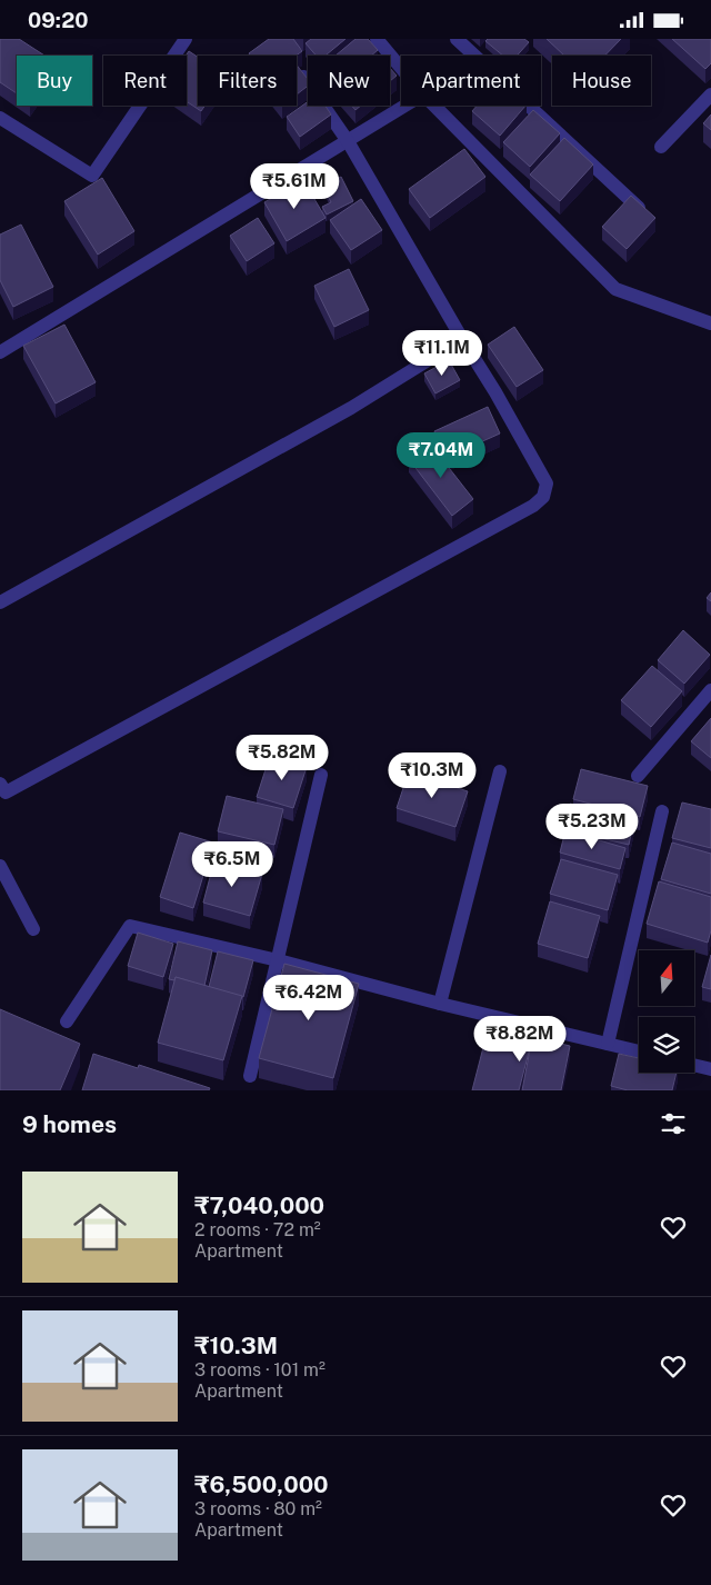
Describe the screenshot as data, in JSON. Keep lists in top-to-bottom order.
{
  "north": "top",
  "page": {
    "status": "09:20",
    "chip": [
      "Buy",
      "Rent",
      "Filters",
      "New",
      "Apartment",
      "House"
    ],
    "price": [
      "₹5.61M",
      "₹11.1M",
      "₹7.04M",
      "₹5.82M",
      "₹10.3M",
      "₹5.23M",
      "₹6.5M",
      "₹6.42M",
      "₹8.82M"
    ],
    "heading": "9 homes",
    "list": [
      {
        "name": "₹7,040,000",
        "note": "2 rooms · 72 m² · Apartment"
      },
      {
        "name": "₹10.3M",
        "note": "3 rooms · 101 m² · Apartment"
      },
      {
        "name": "₹6,500,000",
        "note": "3 rooms · 80 m² · Apartment"
      }
    ]
  }
}
